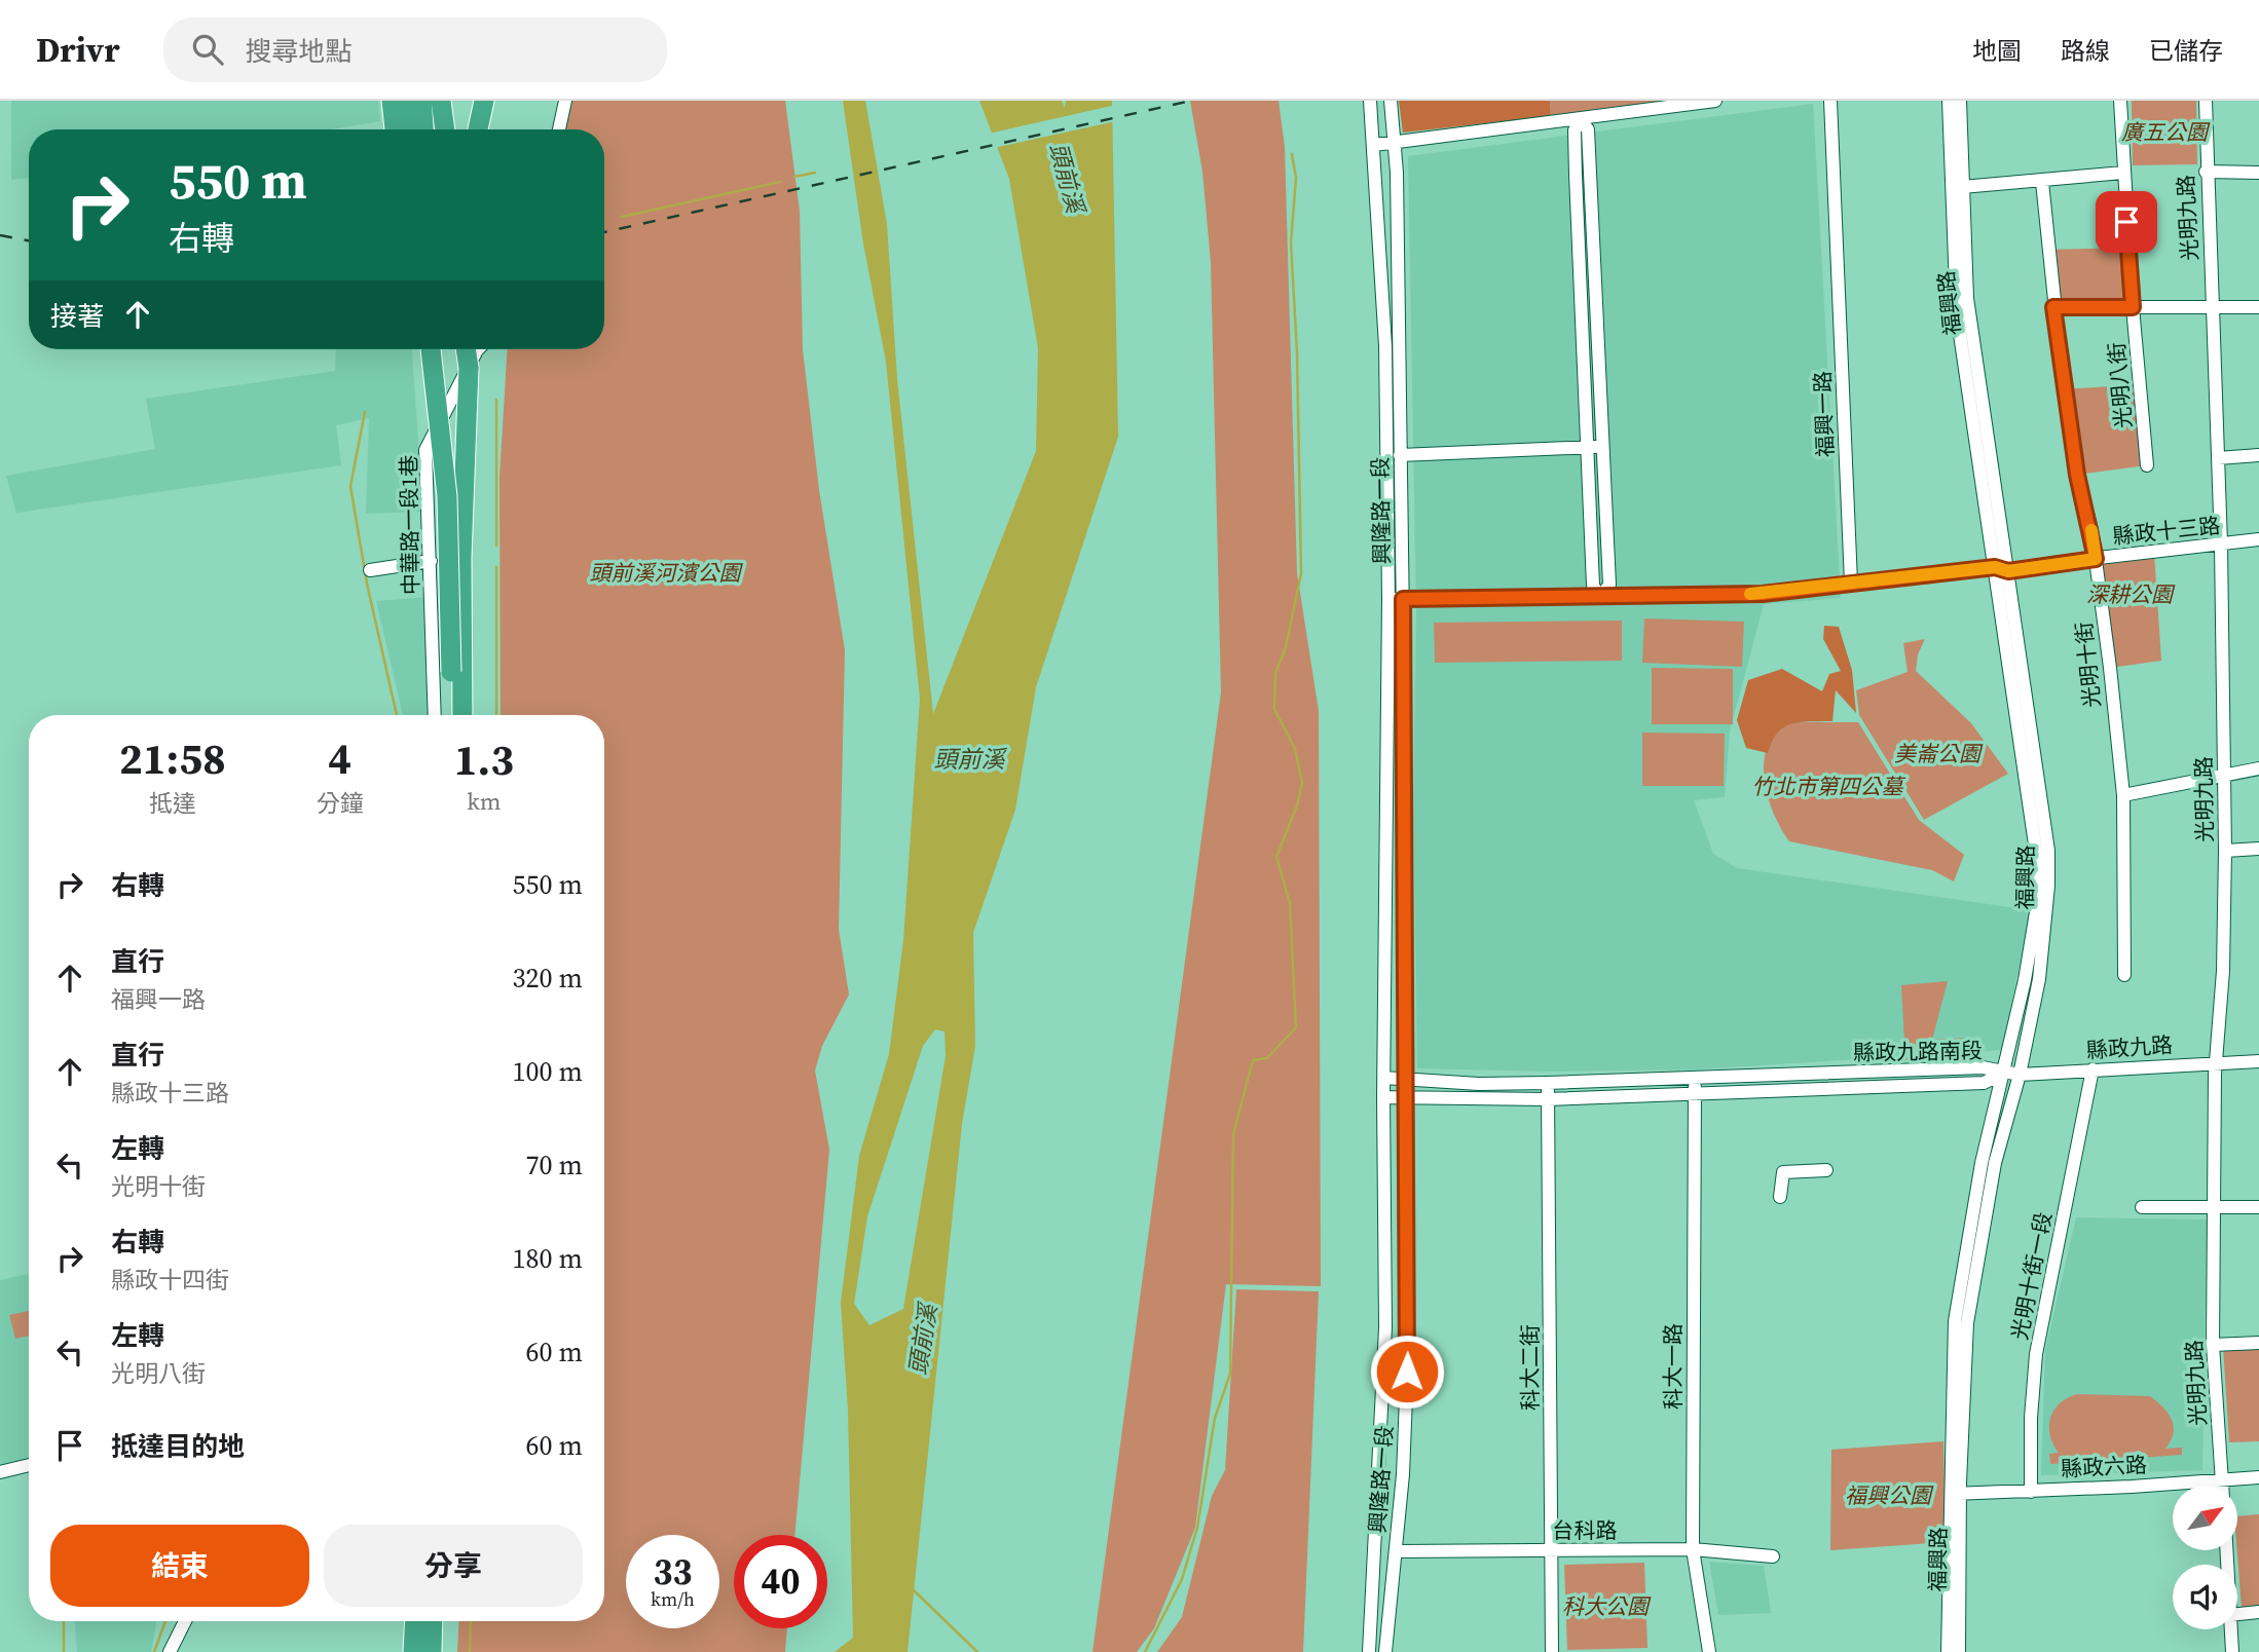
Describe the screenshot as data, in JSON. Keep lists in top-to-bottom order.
{
  "streets": {
    "street": [
      "光明九路",
      "福興路",
      "光明八街",
      "福興一路",
      "興隆路一段",
      "中華路一段1巷",
      "縣政十三路",
      "光明十街",
      "縣政九路",
      "縣政九路南段",
      "光明十街一段",
      "科大一路",
      "科大二街",
      "縣政六路",
      "台科路"
    ]
  },
  "crossings": [
    ["光明九路", "縣政十三路"],
    ["光明九路", "縣政九路"],
    ["光明九路", "縣政六路"],
    ["福興路", "縣政十三路"],
    ["福興路", "縣政九路"],
    ["福興路", "縣政九路南段"],
    ["福興路", "縣政六路"],
    ["興隆路一段", "縣政九路南段"],
    ["興隆路一段", "台科路"],
    ["縣政十三路", "光明十街"],
    ["縣政九路", "縣政九路南段"],
    ["縣政九路", "光明十街一段"],
    ["縣政九路南段", "科大一路"],
    ["縣政九路南段", "科大二街"],
    ["光明十街一段", "縣政六路"],
    ["科大一路", "台科路"],
    ["科大二街", "台科路"]
  ],
  "water": ["頭前溪"],
  "parks": [
    "廣五公園",
    "頭前溪河濱公園",
    "深耕公園",
    "美崙公園",
    "竹北市第四公墓",
    "福興公園",
    "科大公園"
  ],
  "north": "top right",
  "page": {
    "header": "Drivr",
    "search": "搜尋地點",
    "nav": ["地圖", "路線", "已儲存"],
    "turn": ["550 m", "右轉"],
    "then": "接著",
    "eta": [
      "21:58",
      "抵達",
      "4",
      "分鐘",
      "1.3",
      "km"
    ],
    "list": [
      {
        "name": "右轉",
        "value": "550 m"
      },
      {
        "name": "直行",
        "note": "福興一路",
        "value": "320 m"
      },
      {
        "name": "直行",
        "note": "縣政十三路",
        "value": "100 m"
      },
      {
        "name": "左轉",
        "note": "光明十街",
        "value": "70 m"
      },
      {
        "name": "右轉",
        "note": "縣政十四街",
        "value": "180 m"
      },
      {
        "name": "左轉",
        "note": "光明八街",
        "value": "60 m"
      },
      {
        "name": "抵達目的地",
        "value": "60 m"
      }
    ],
    "buttons": ["結束", "分享"],
    "speed": "33 km/h",
    "limit": "40"
  }
}
